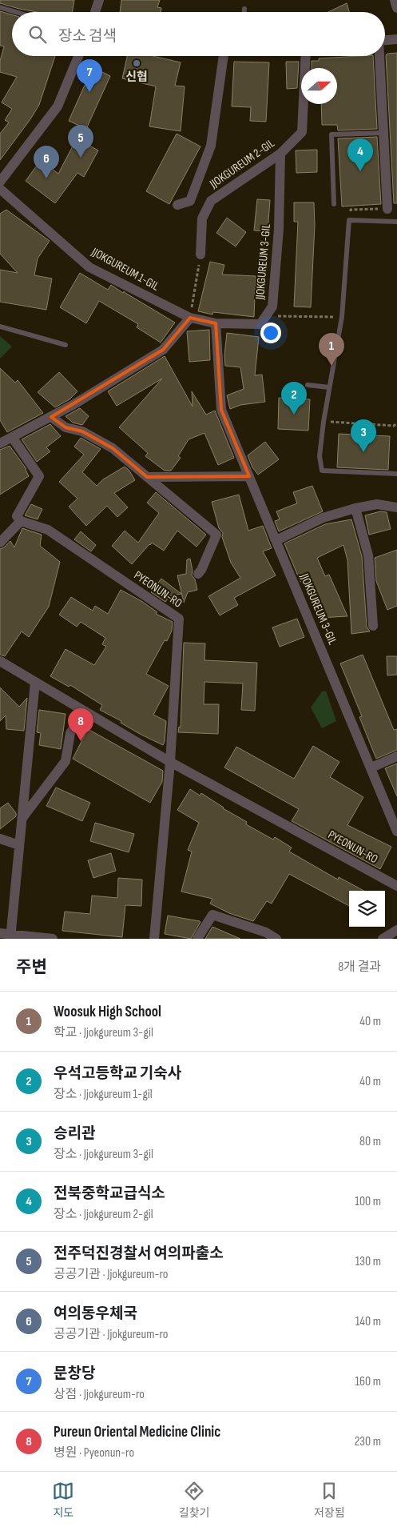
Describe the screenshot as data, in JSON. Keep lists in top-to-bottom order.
{
  "streets": {
    "street": [
      "JJOKGUREUM 2-GIL",
      "JJOKGUREUM 3-GIL",
      "JJOKGUREUM 1-GIL",
      "PYEONUN-RO"
    ]
  },
  "crossings": [
    ["JJOKGUREUM 2-GIL", "JJOKGUREUM 3-GIL"],
    ["JJOKGUREUM 3-GIL", "JJOKGUREUM 1-GIL"]
  ],
  "places": ["신협"],
  "north": "right",
  "page": {
    "search": "장소 검색",
    "pins": [
      "7",
      "5",
      "4",
      "6",
      "1",
      "2",
      "3",
      "8"
    ],
    "heading": ["주변", "8개 결과"],
    "list": [
      {
        "mark": "1",
        "name": "Woosuk High School",
        "note": "학교 · Jjokgureum 3-gil",
        "value": "40 m"
      },
      {
        "mark": "2",
        "name": "우석고등학교 기숙사",
        "note": "장소 · Jjokgureum 1-gil",
        "value": "40 m"
      },
      {
        "mark": "3",
        "name": "승리관",
        "note": "장소 · Jjokgureum 3-gil",
        "value": "80 m"
      },
      {
        "mark": "4",
        "name": "전북중학교급식소",
        "note": "장소 · Jjokgureum 2-gil",
        "value": "100 m"
      },
      {
        "mark": "5",
        "name": "전주덕진경찰서 여의파출소",
        "note": "공공기관 · Jjokgureum-ro",
        "value": "130 m"
      },
      {
        "mark": "6",
        "name": "여의동우체국",
        "note": "공공기관 · Jjokgureum-ro",
        "value": "140 m"
      },
      {
        "mark": "7",
        "name": "문창당",
        "note": "상점 · Jjokgureum-ro",
        "value": "160 m"
      },
      {
        "mark": "8",
        "name": "Pureun Oriental Medicine Clinic",
        "note": "병원 · Pyeonun-ro",
        "value": "230 m"
      }
    ],
    "nav": ["지도", "길찾기", "저장됨"]
  }
}
